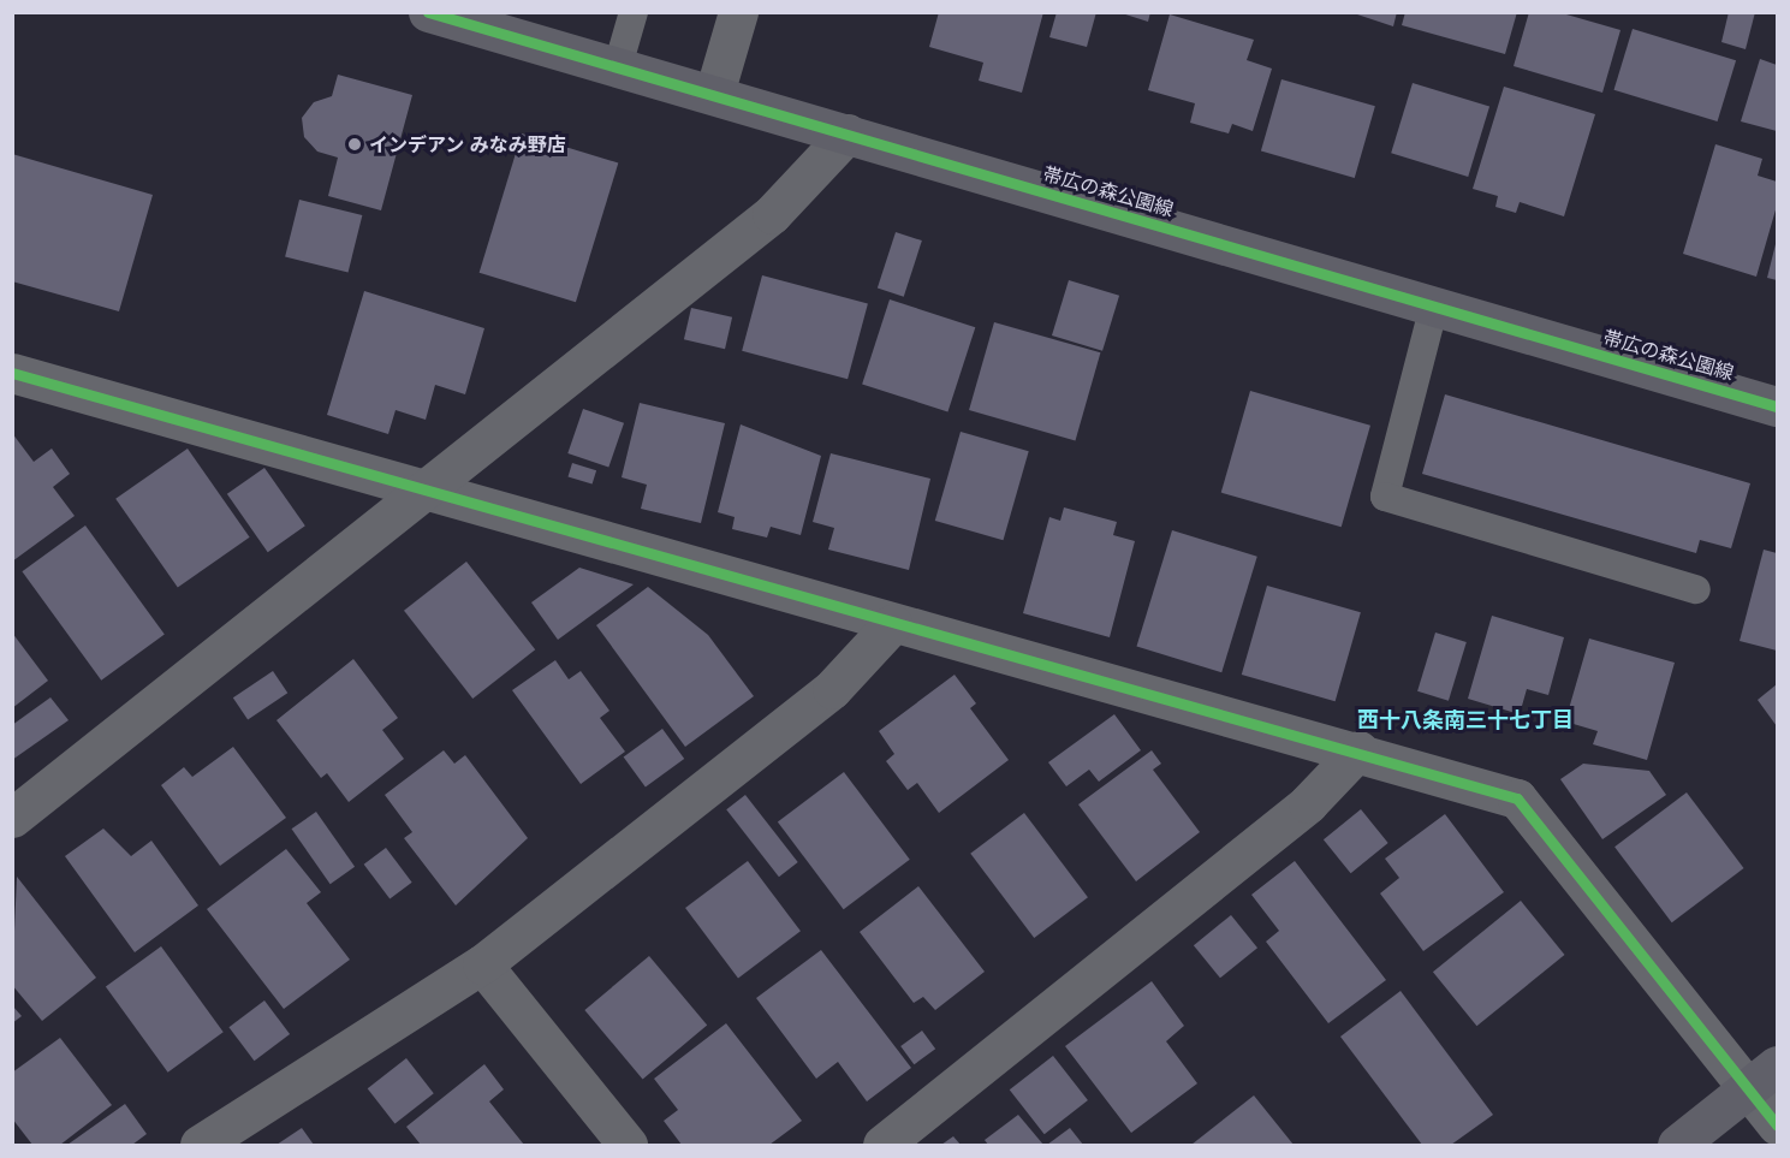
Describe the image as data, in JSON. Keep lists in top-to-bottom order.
{
  "streets": {
    "main road": ["帯広の森公園線"]
  },
  "districts": ["西十八条南三十七丁目"],
  "places": ["インデアン みなみ野店"]
}
